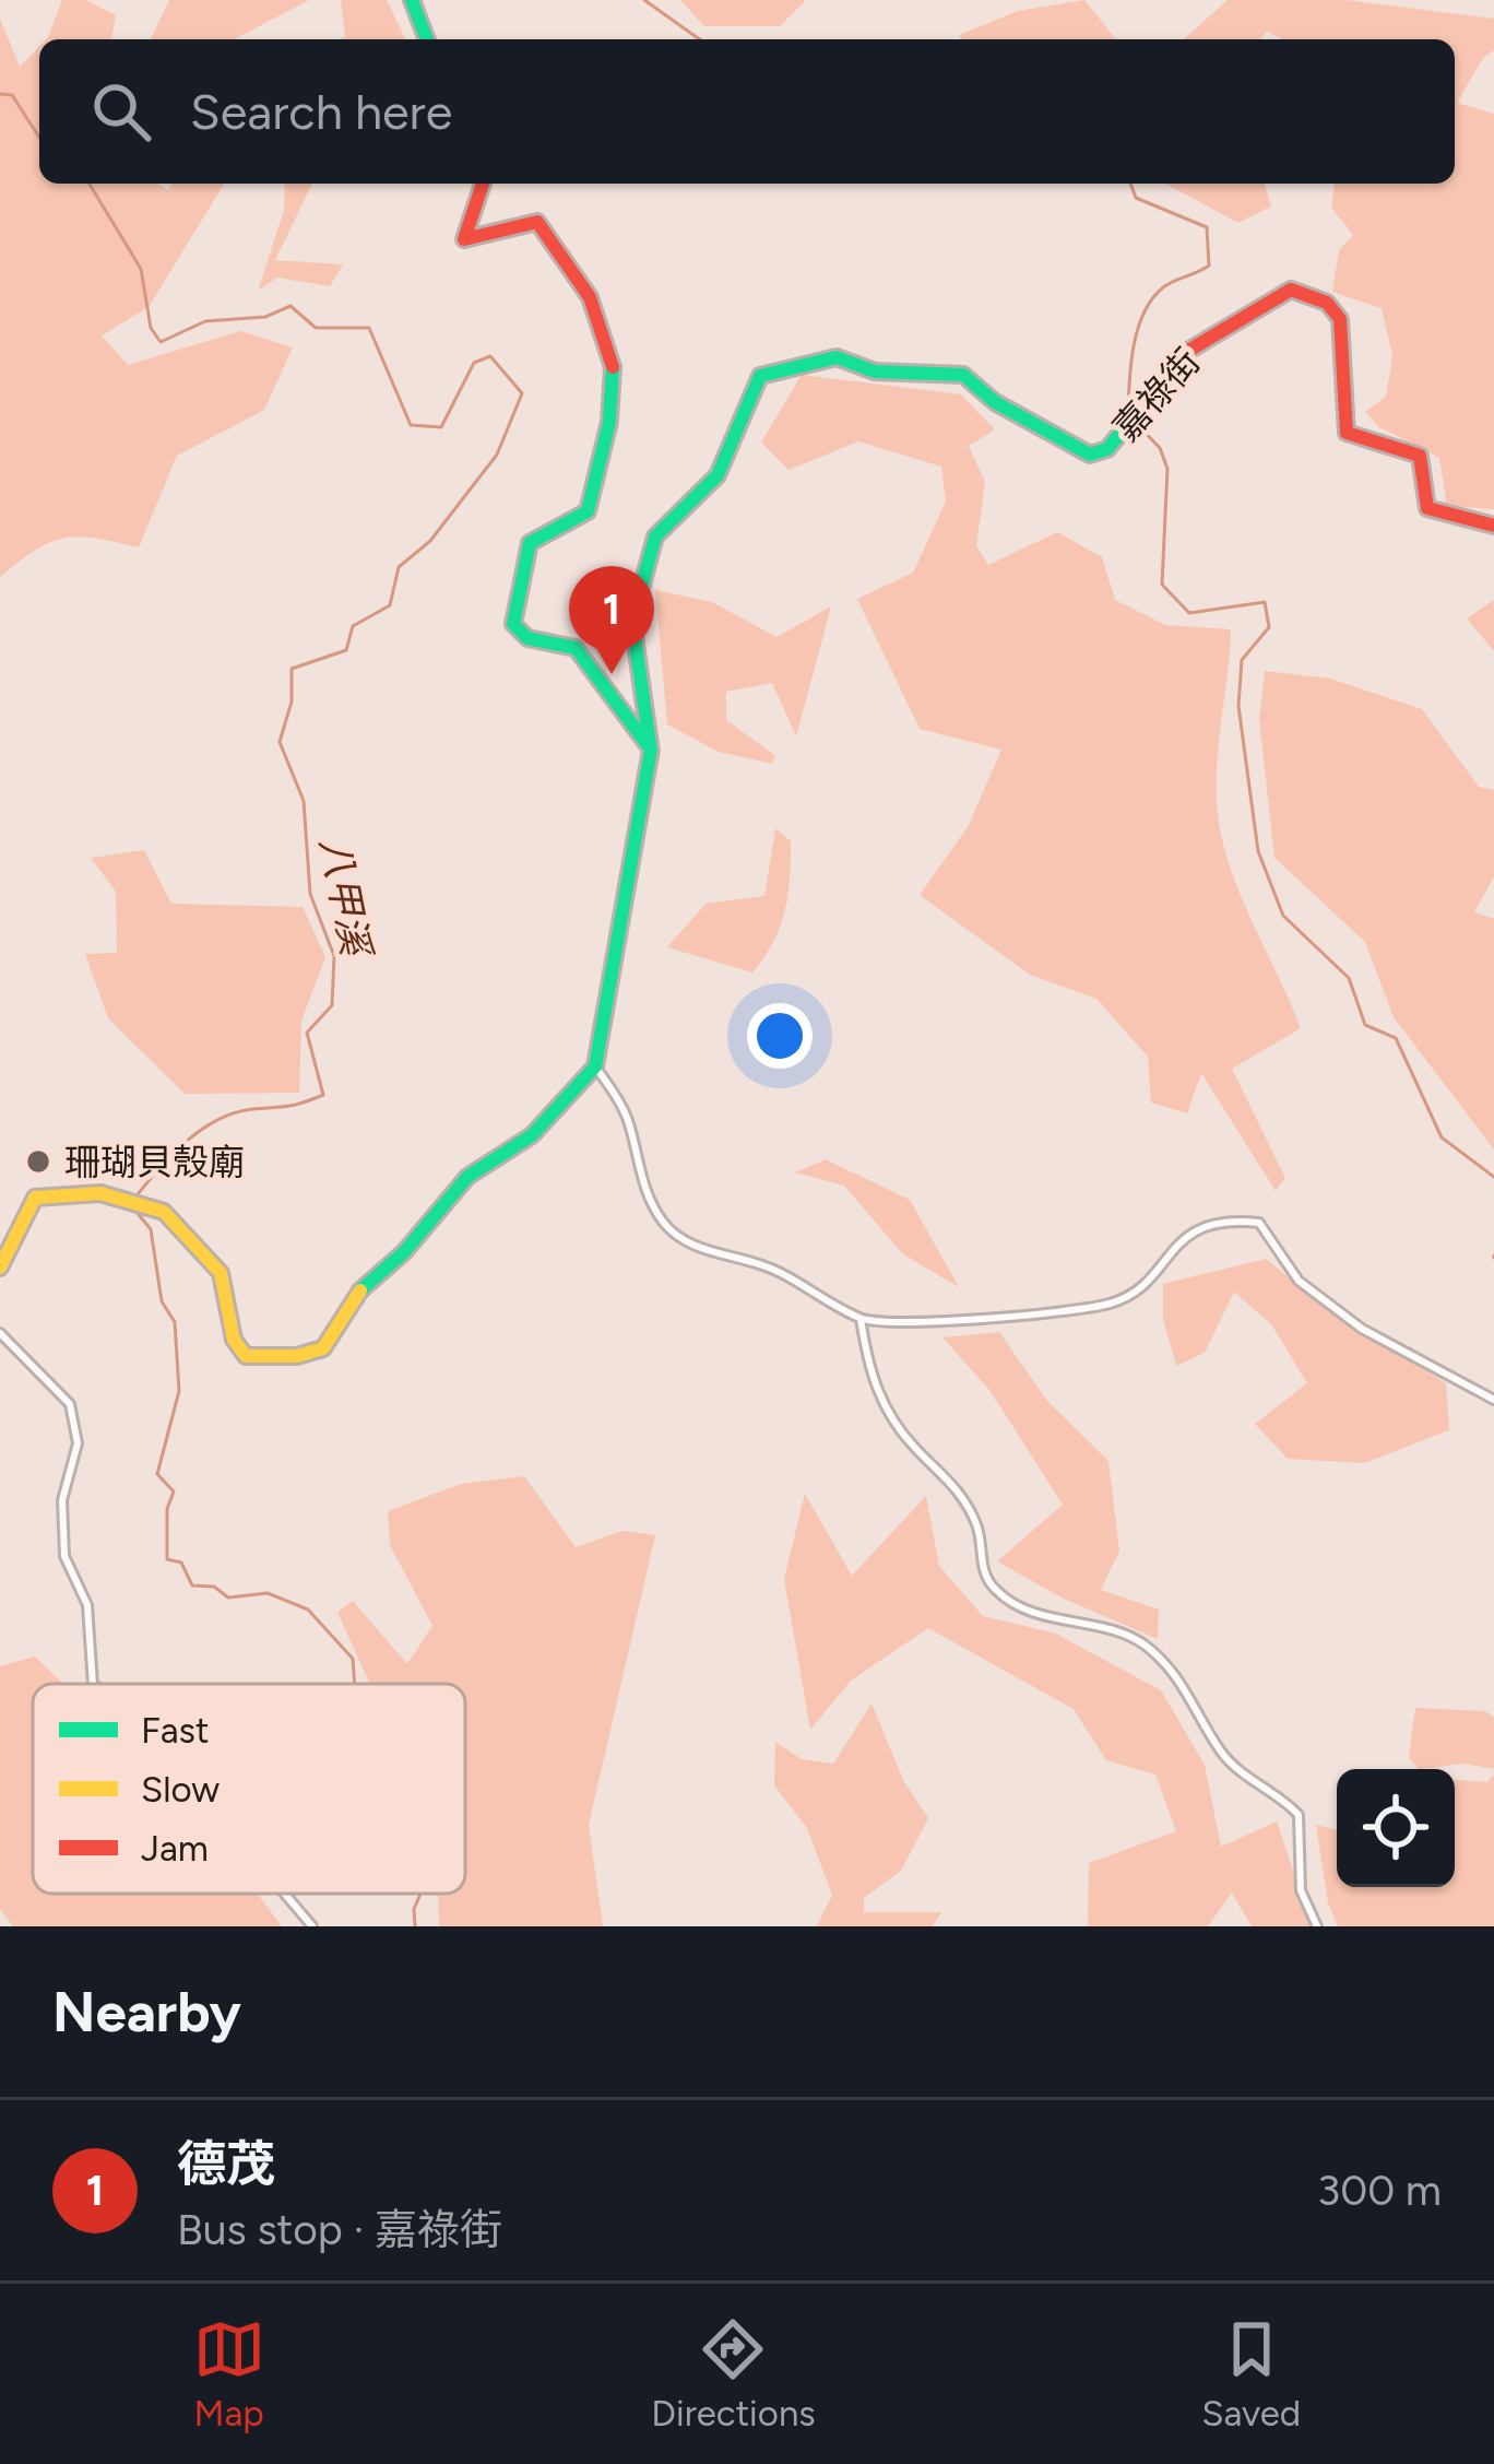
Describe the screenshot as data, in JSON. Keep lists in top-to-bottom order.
{
  "streets": {
    "street": ["嘉祿街"]
  },
  "water": ["八甲溪"],
  "places": ["珊瑚貝殼廟"],
  "legend": ["Fast", "Slow", "Jam"],
  "page": {
    "search": "Search here",
    "pins": "1",
    "heading": "Nearby",
    "list": [
      {
        "mark": "1",
        "name": "德茂",
        "note": "Bus stop · 嘉祿街",
        "value": "300 m"
      }
    ],
    "nav": ["Map", "Directions", "Saved"]
  }
}
